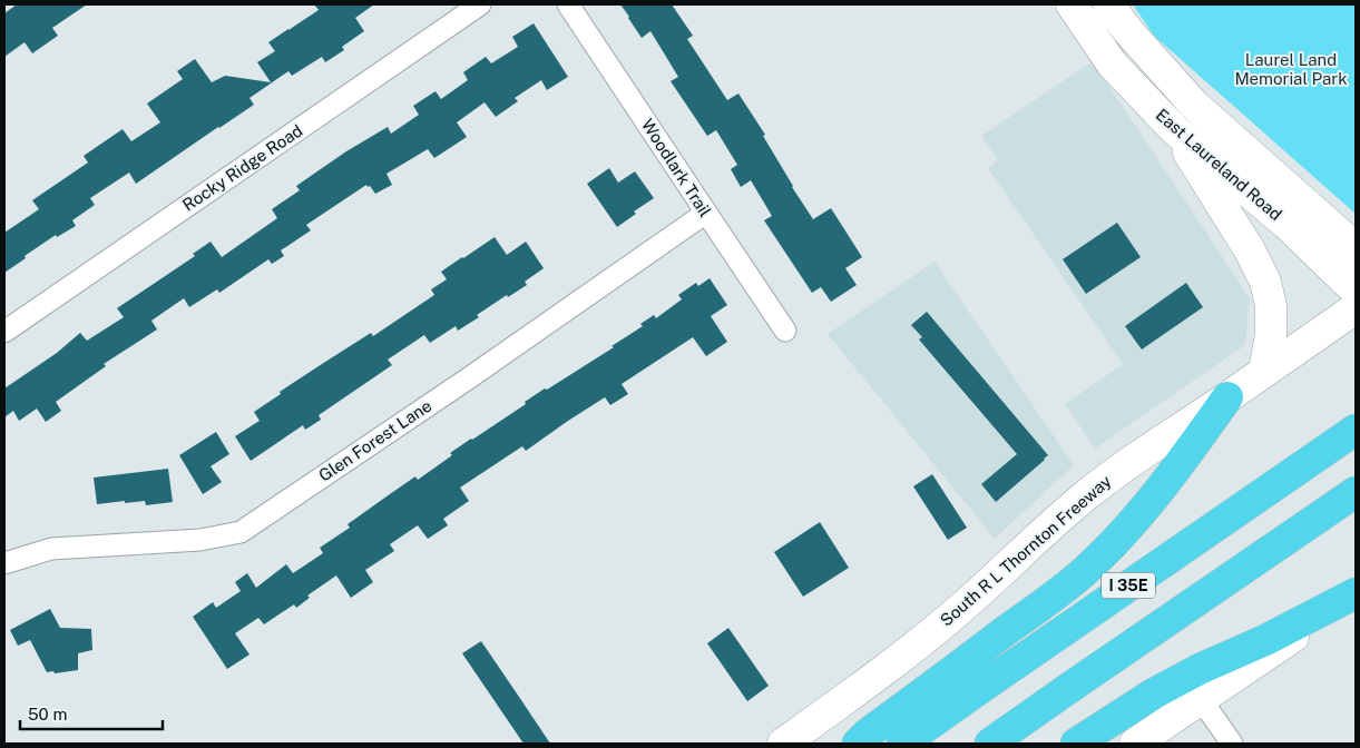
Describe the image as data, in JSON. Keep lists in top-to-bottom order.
{
  "streets": {
    "highway": ["I 35E"],
    "main road": ["East Laureland Road", "South R L Thornton Freeway"],
    "street": ["Rocky Ridge Road", "Woodlark Trail", "Glen Forest Lane"]
  },
  "crossings": [
    ["Woodlark Trail", "Glen Forest Lane"]
  ],
  "parks": ["Laurel Land Memorial Park"],
  "scale_bar": "50 m"
}
